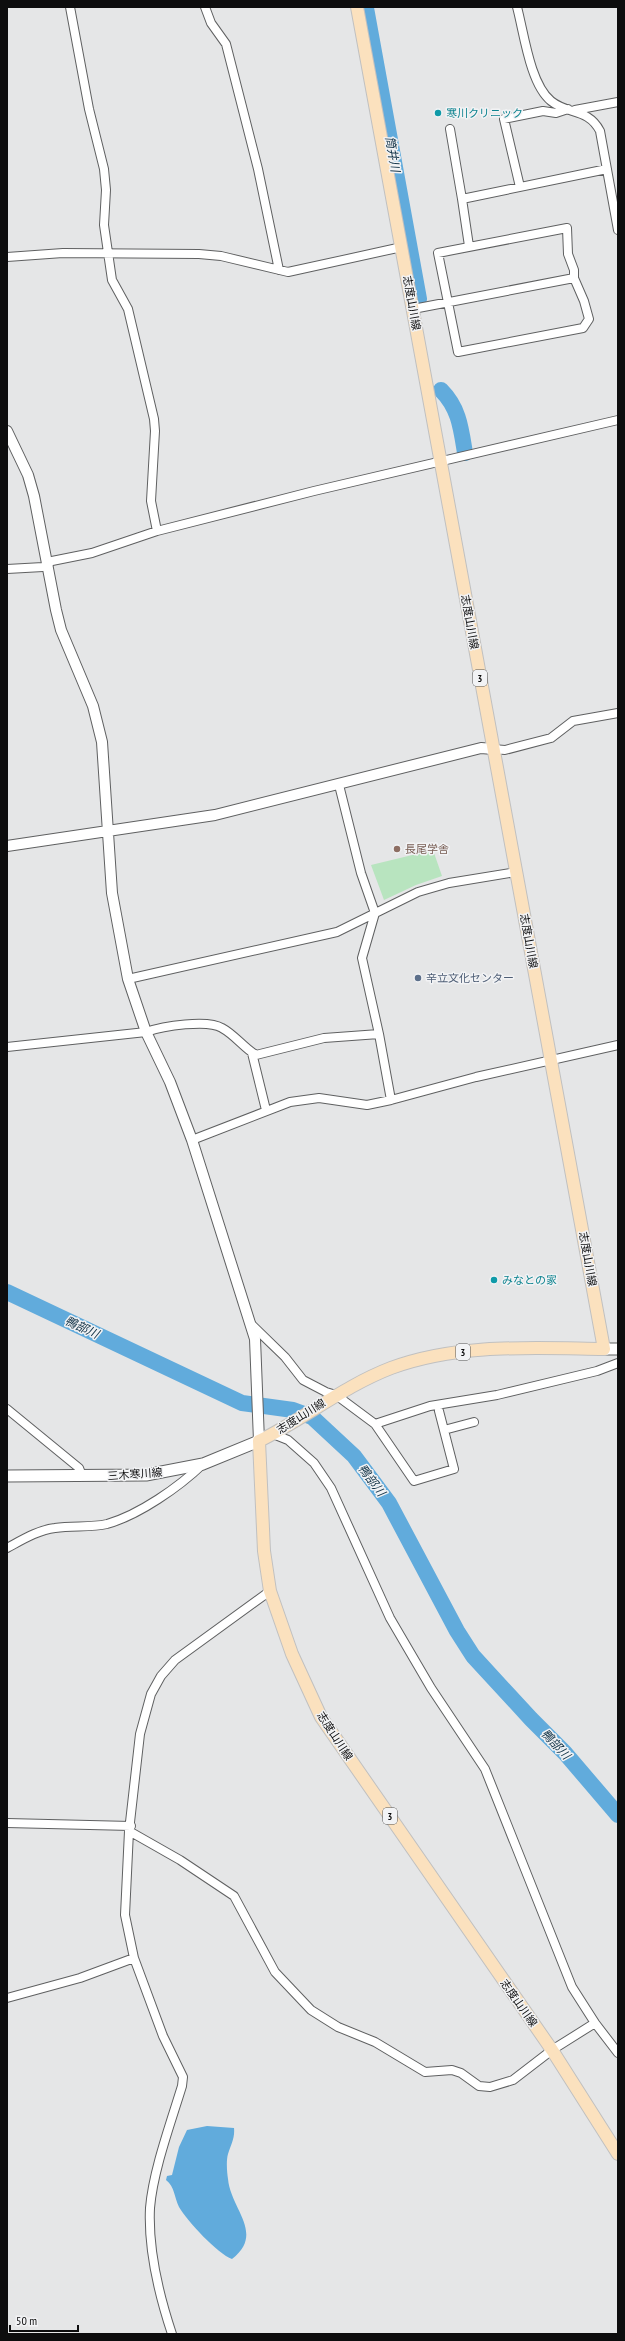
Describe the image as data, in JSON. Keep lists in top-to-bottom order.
{
  "streets": {
    "main road": ["志度山川線", "3", "三木寒川線"]
  },
  "crossings": [
    ["志度山川線", "三木寒川線"]
  ],
  "water": ["筒井川", "鴨部川"],
  "places": [
    "寒川クリニック",
    "長尾学舎",
    "辛立文化センター",
    "みなとの家"
  ],
  "scale_bar": "50 m"
}
